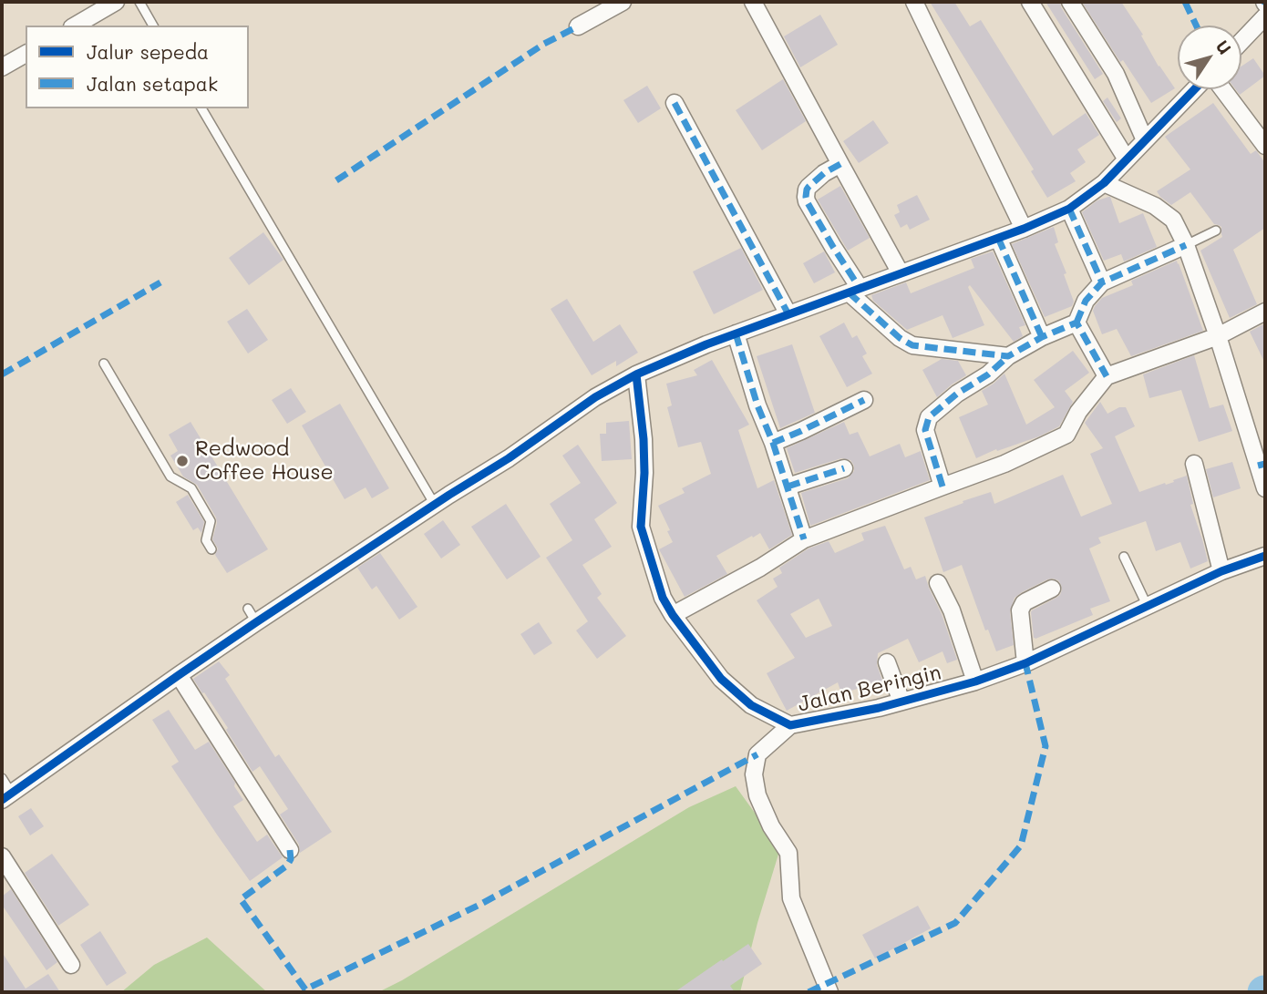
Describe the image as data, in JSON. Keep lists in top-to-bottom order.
{
  "streets": {
    "street": ["Jalan Beringin"]
  },
  "places": ["Redwood Coffee House"],
  "legend": ["Jalur sepeda", "Jalan setapak"],
  "north": "top right"
}
